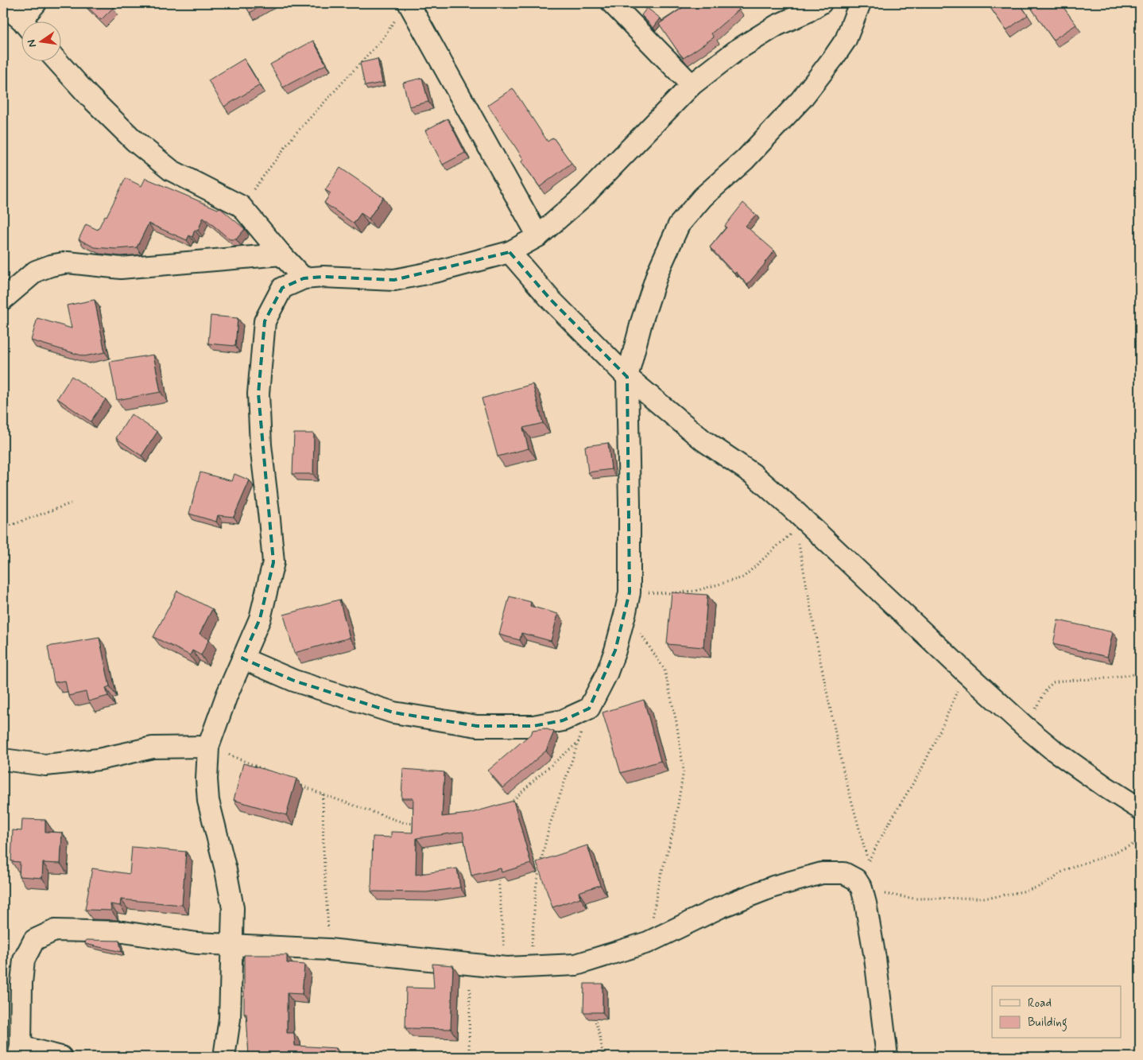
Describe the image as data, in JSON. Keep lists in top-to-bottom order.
{
  "legend": ["Road", "Building"],
  "north": "left"
}
